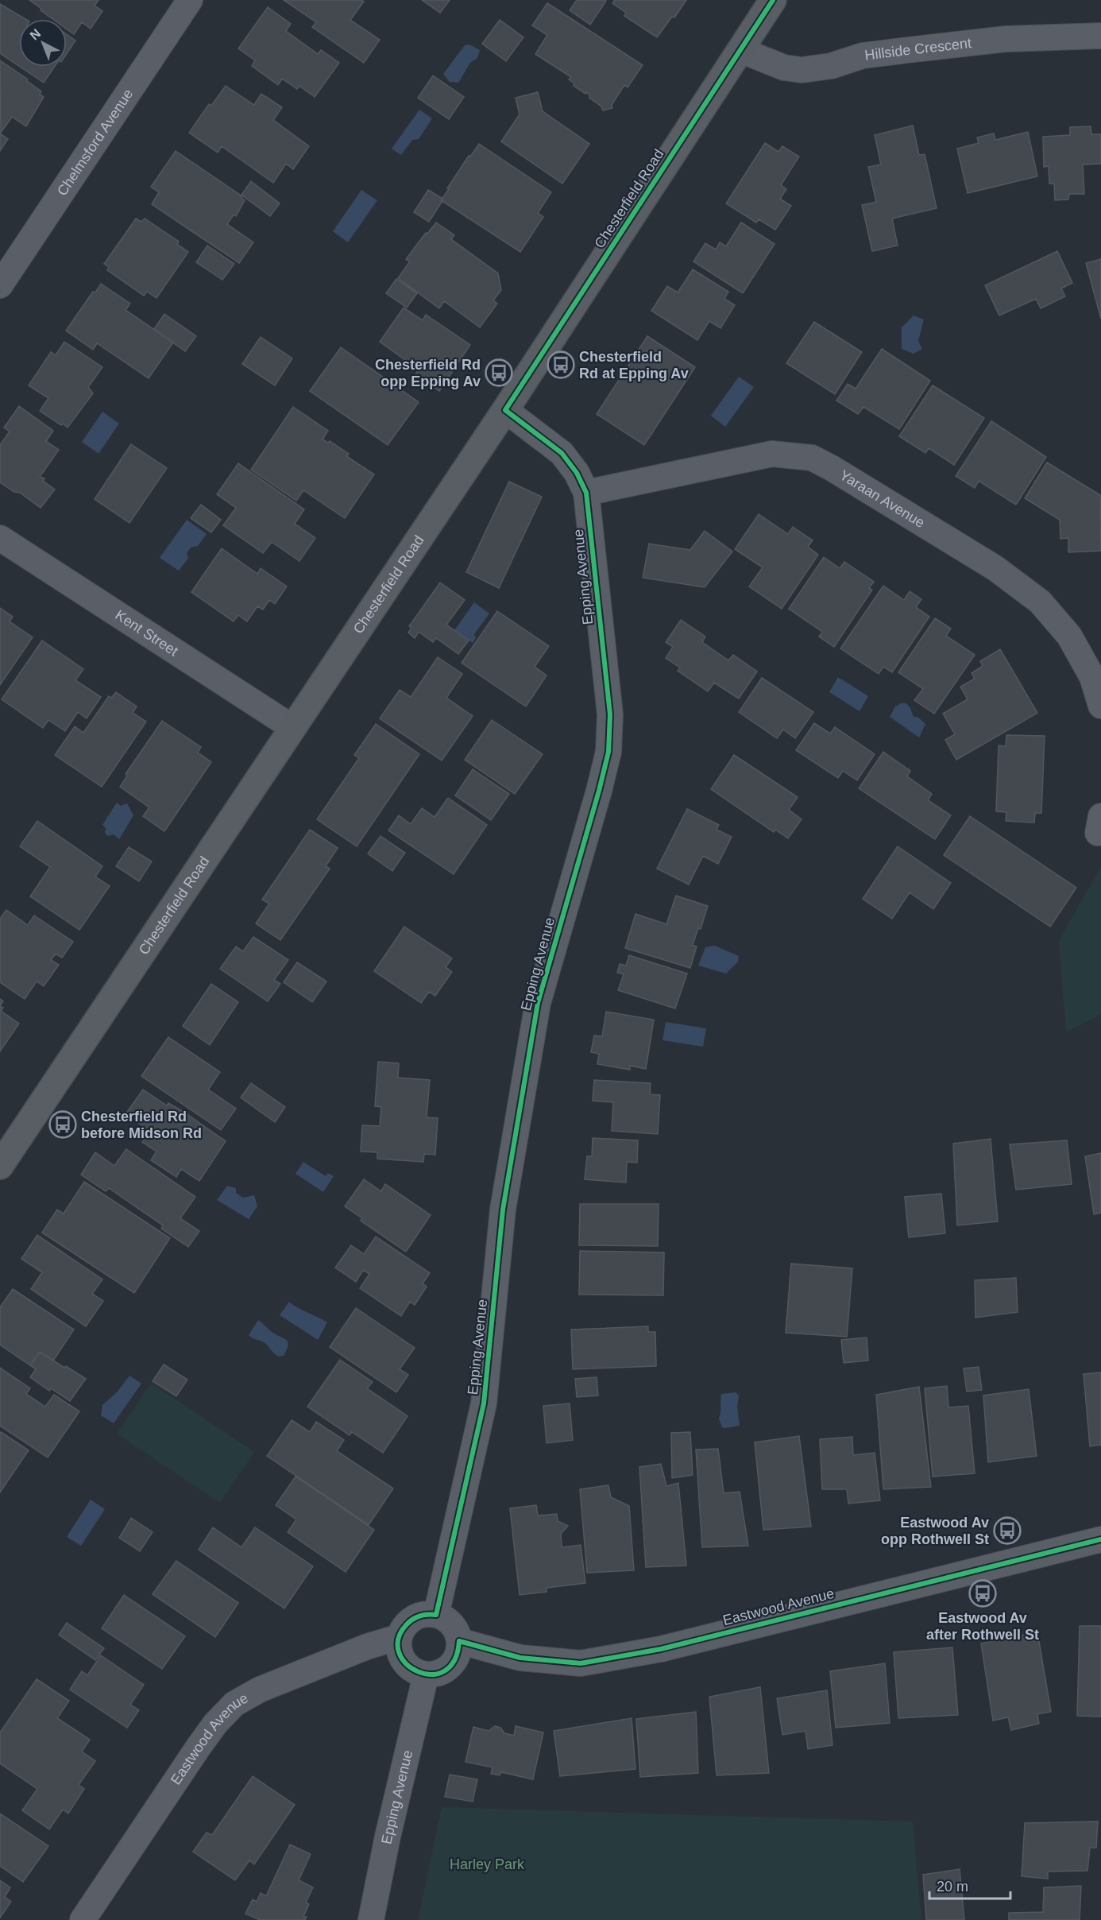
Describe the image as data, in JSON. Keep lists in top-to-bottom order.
{
  "streets": {
    "street": [
      "Hillside Crescent",
      "Chelmsford Avenue",
      "Chesterfield Road",
      "Yaraan Avenue",
      "Epping Avenue",
      "Kent Street",
      "Eastwood Avenue"
    ]
  },
  "crossings": [
    ["Hillside Crescent", "Chesterfield Road"],
    ["Chesterfield Road", "Epping Avenue"],
    ["Chesterfield Road", "Kent Street"],
    ["Yaraan Avenue", "Epping Avenue"],
    ["Epping Avenue", "Eastwood Avenue"]
  ],
  "parks": ["Harley Park"],
  "places": {
    "bus stop": [
      "Chesterfield Rd at Epping Av",
      "Chesterfield Rd opp Epping Av",
      "Chesterfield Rd before Midson Rd",
      "Eastwood Av opp Rothwell St",
      "Eastwood Av after Rothwell St"
    ]
  },
  "scale_bar": "20 m",
  "north": "top left"
}
